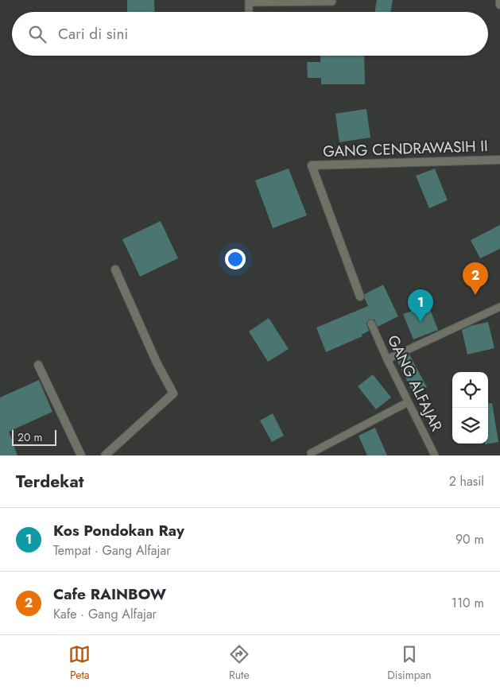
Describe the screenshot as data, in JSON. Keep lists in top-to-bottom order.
{
  "streets": {
    "street": ["GANG CENDRAWASIH II"],
    "lane": ["GANG ALFAJAR"]
  },
  "scale_bar": "20 m",
  "page": {
    "search": "Cari di sini",
    "pins": ["2", "1"],
    "scale": "20 m",
    "heading": ["Terdekat", "2 hasil"],
    "list": [
      {
        "mark": "1",
        "name": "Kos Pondokan Ray",
        "note": "Tempat · Gang Alfajar",
        "value": "90 m"
      },
      {
        "mark": "2",
        "name": "Cafe RAINBOW",
        "note": "Kafe · Gang Alfajar",
        "value": "110 m"
      }
    ],
    "nav": ["Peta", "Rute", "Disimpan"]
  }
}
